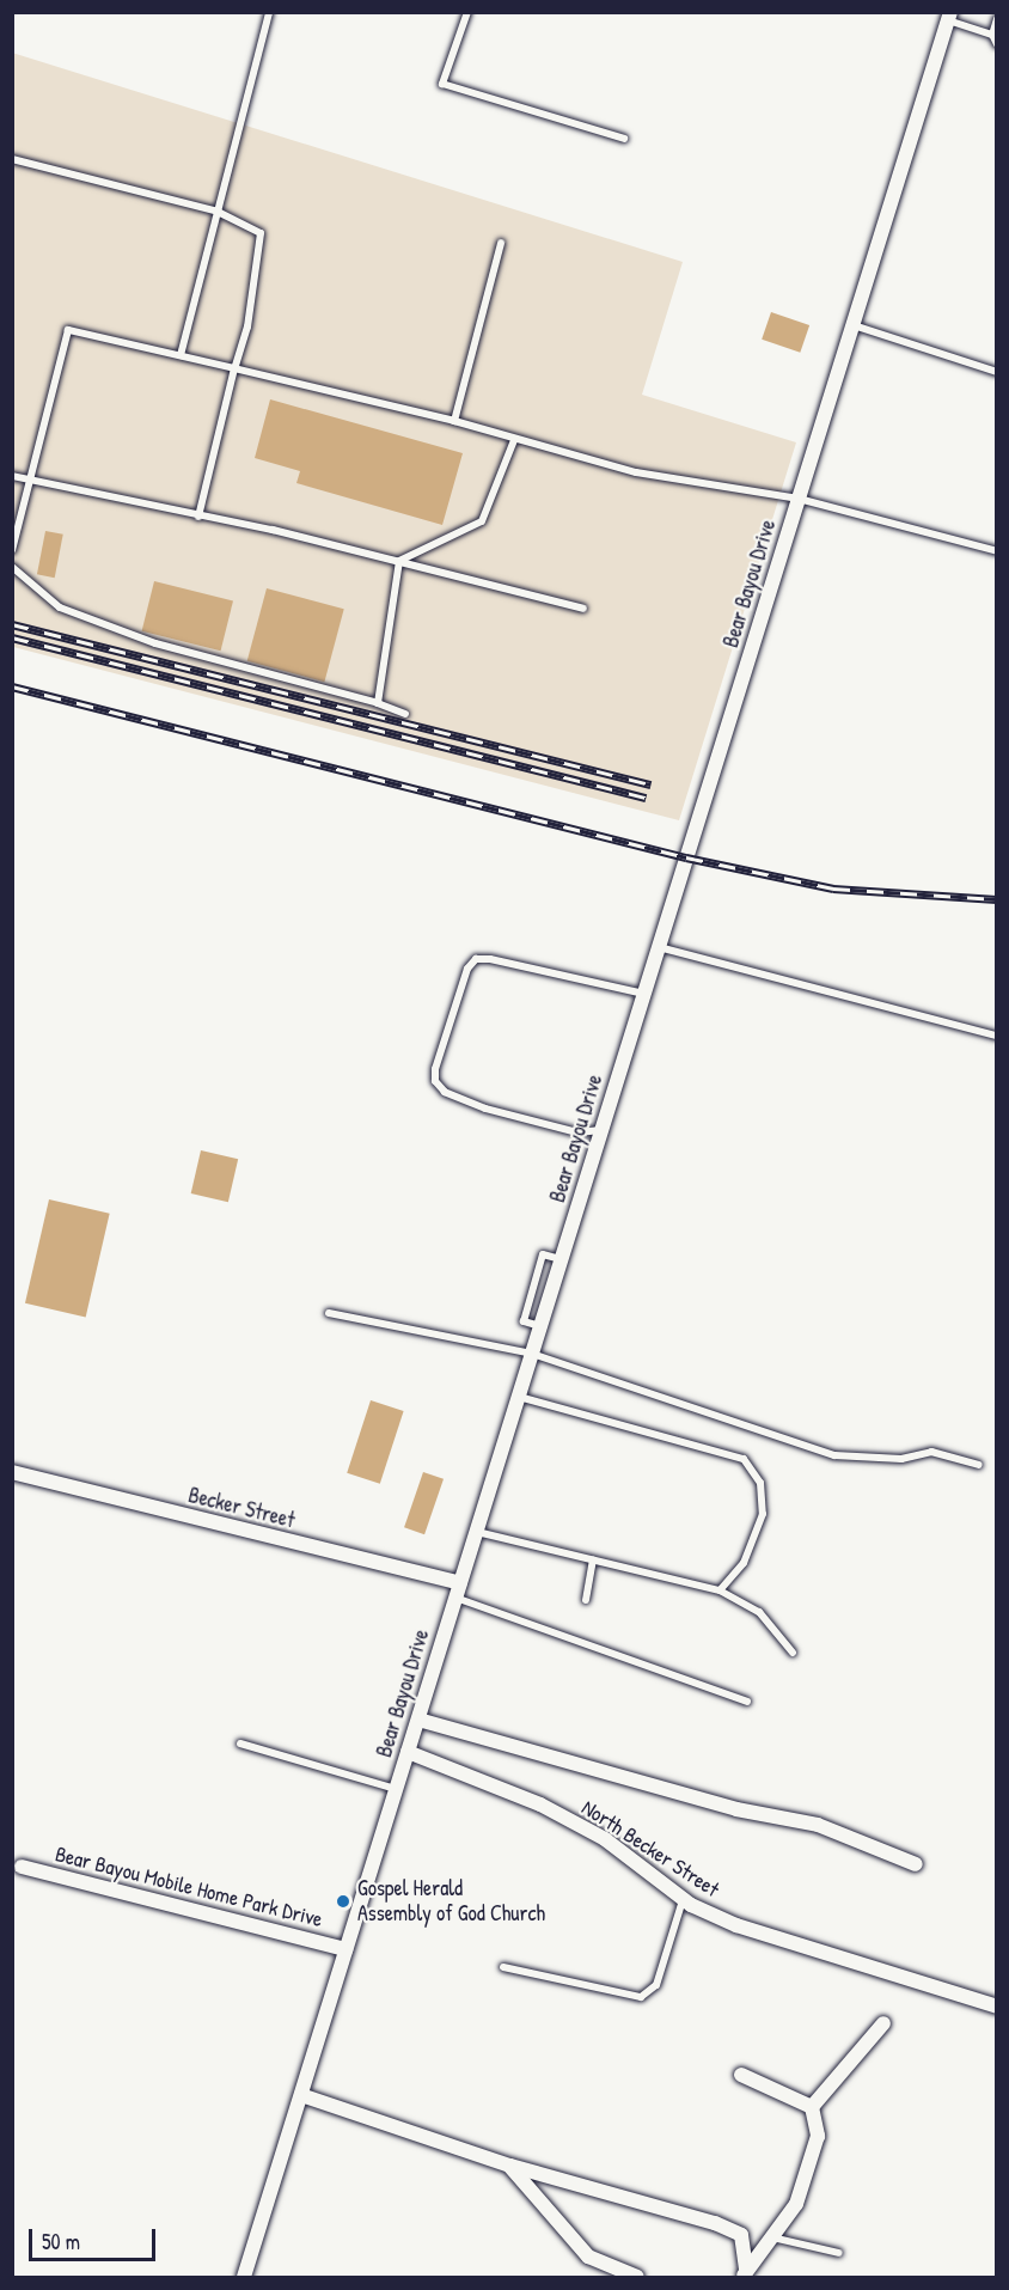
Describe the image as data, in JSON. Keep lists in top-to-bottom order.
{
  "streets": {
    "street": [
      "Bear Bayou Drive",
      "Becker Street",
      "North Becker Street",
      "Bear Bayou Mobile Home Park Drive"
    ]
  },
  "crossings": [
    ["Bear Bayou Drive", "Becker Street"],
    ["Bear Bayou Drive", "North Becker Street"],
    ["Bear Bayou Drive", "Bear Bayou Mobile Home Park Drive"]
  ],
  "places": ["Gospel Herald Assembly of God Church"],
  "scale_bar": "50 m"
}
